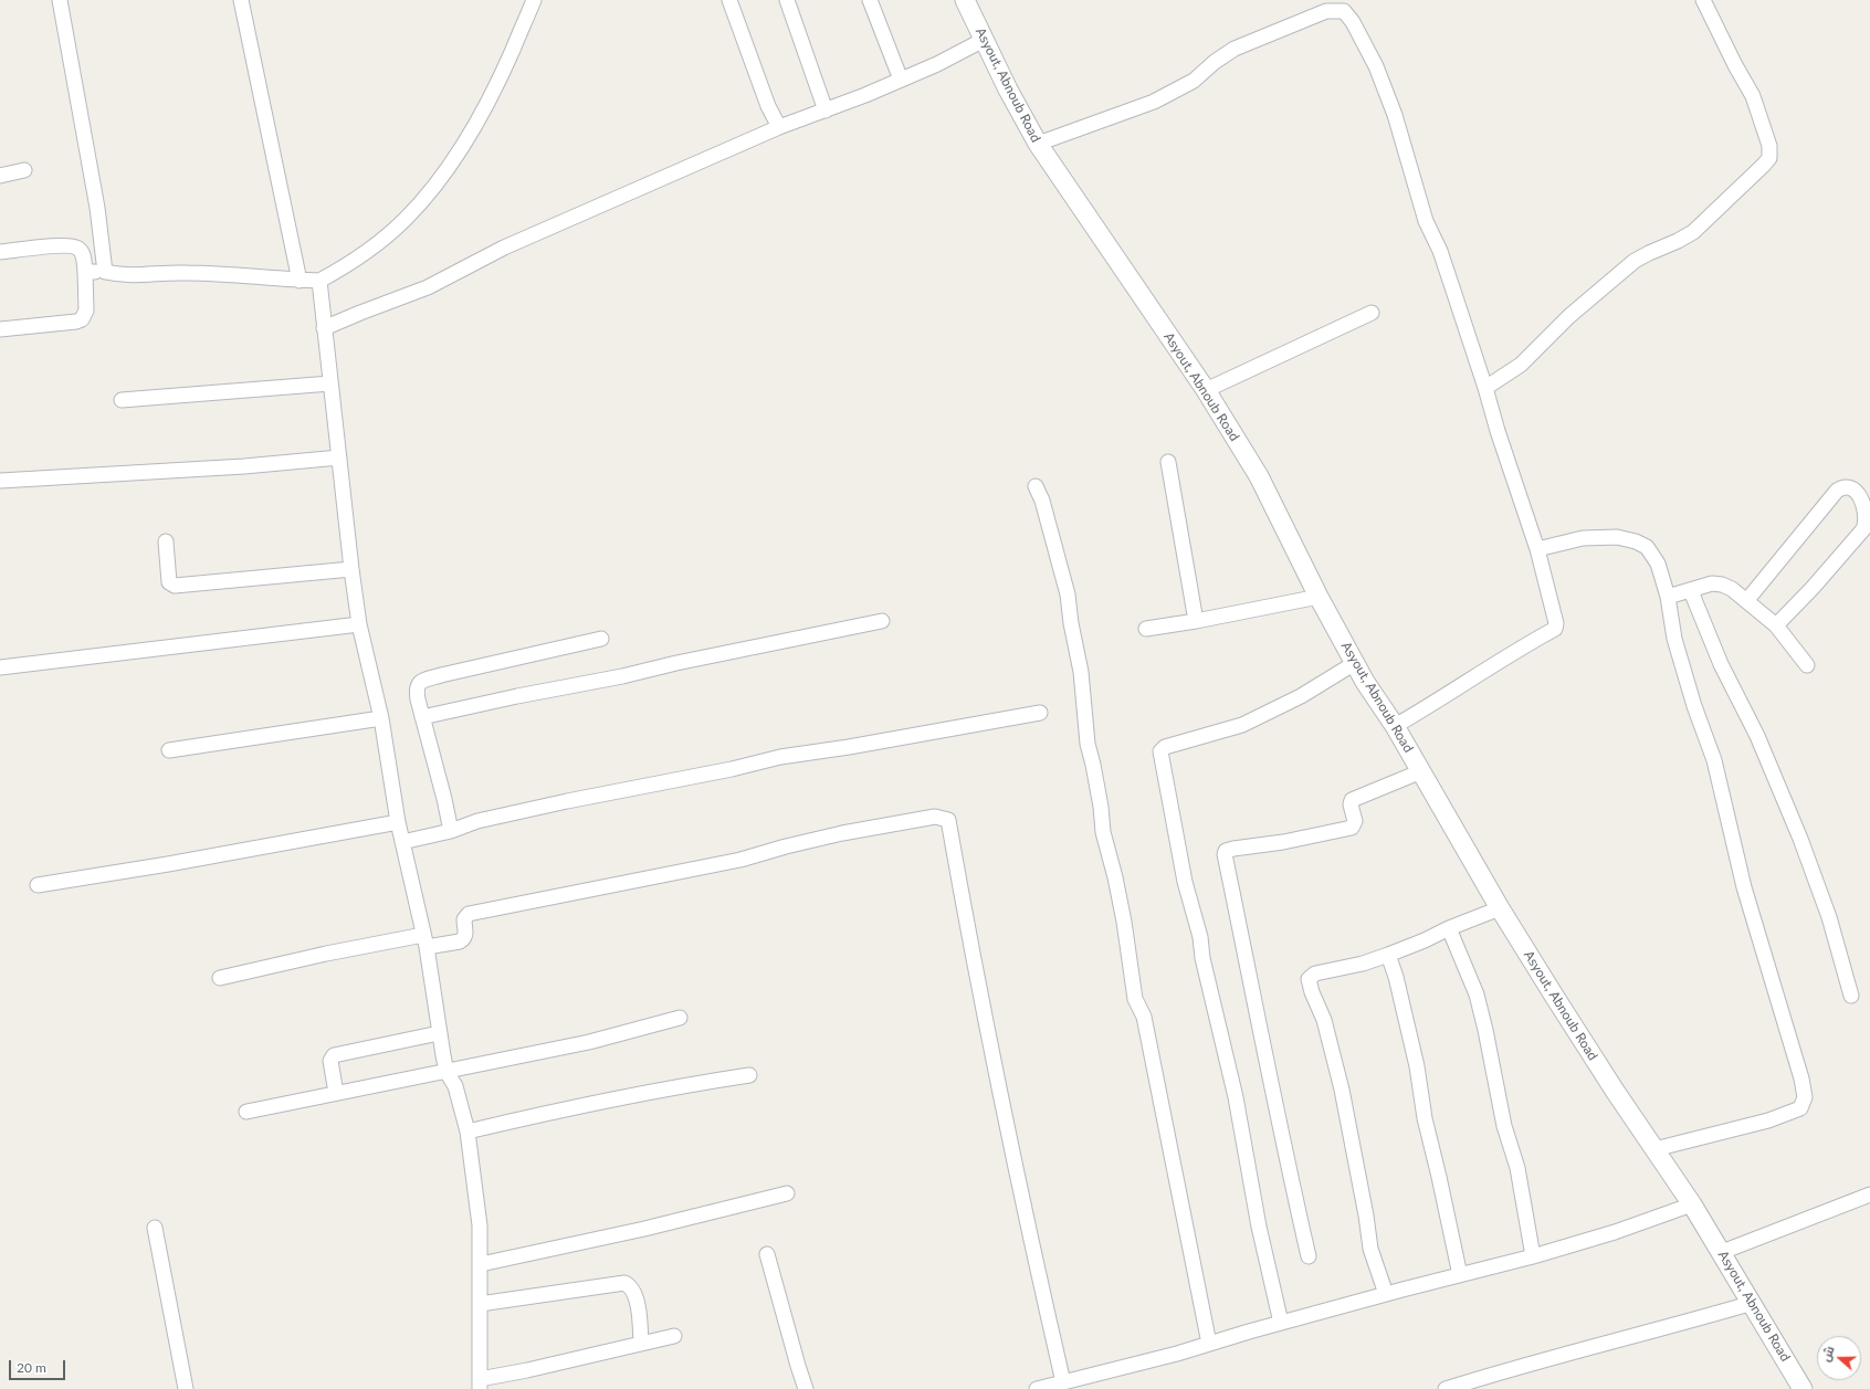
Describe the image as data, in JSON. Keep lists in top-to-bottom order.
{
  "streets": {
    "street": ["Asyout, Abnoub Road"]
  },
  "scale_bar": "20 m",
  "north": "left"
}
